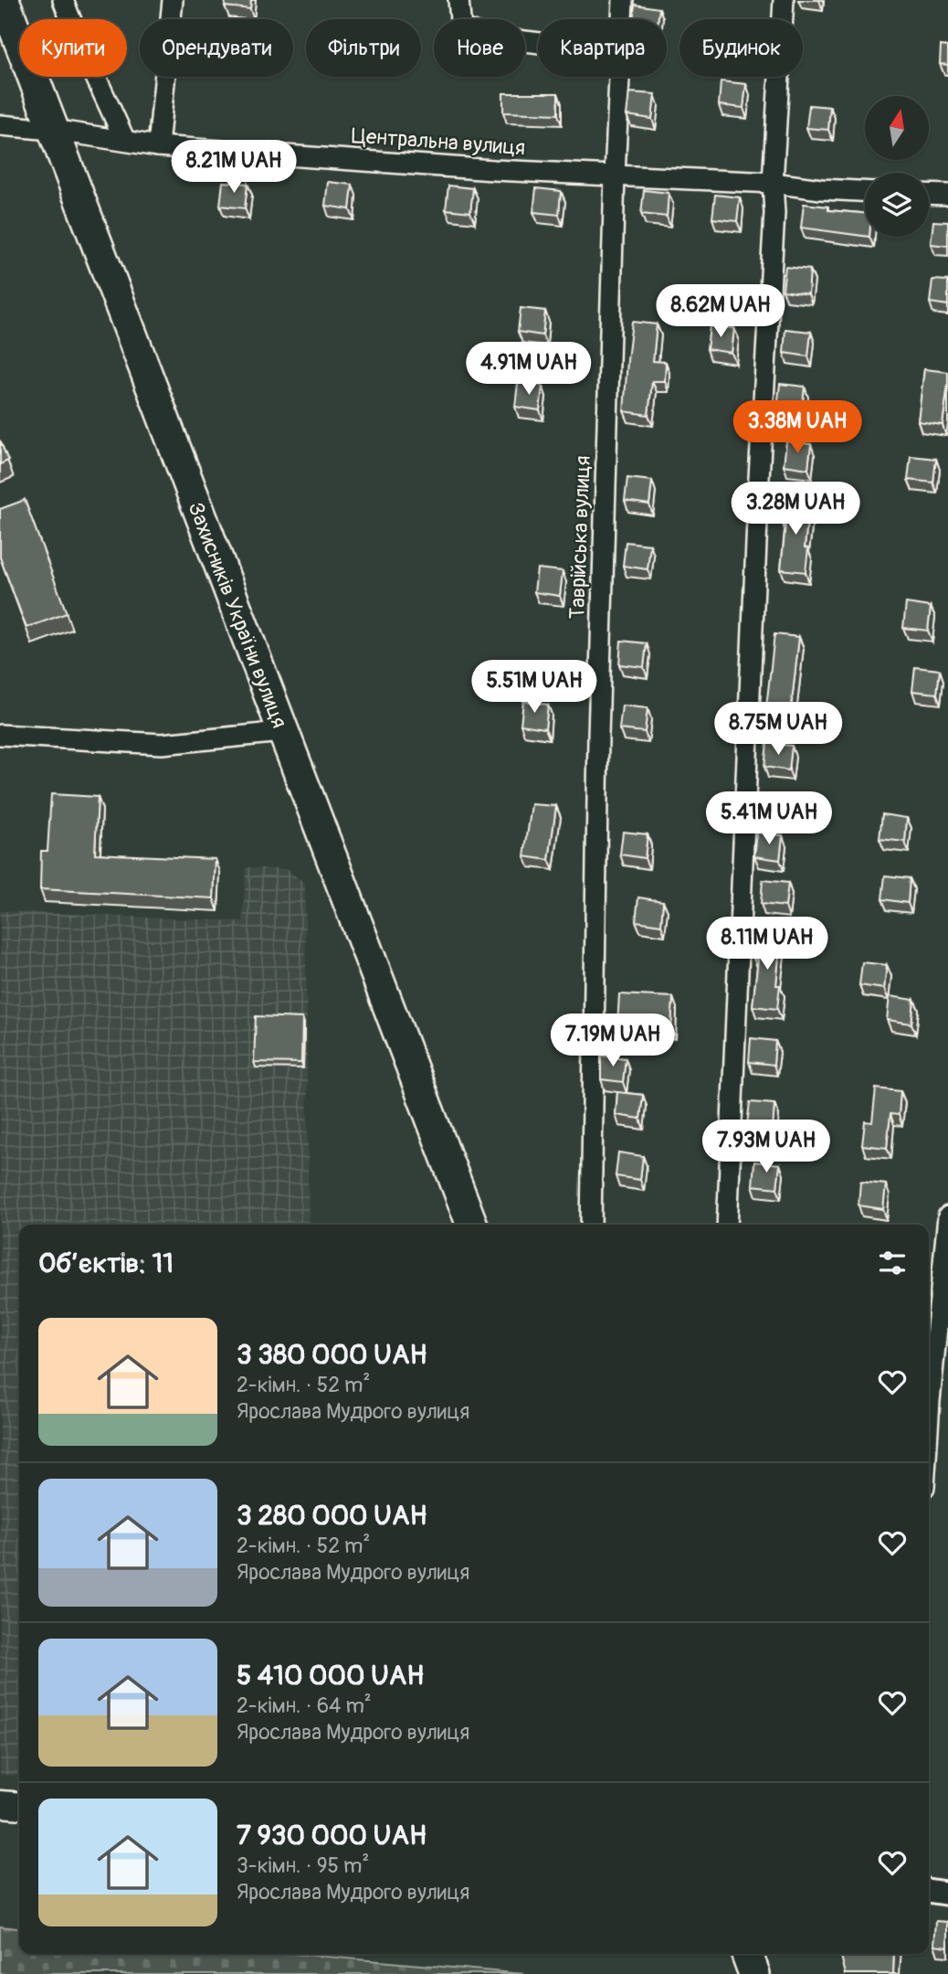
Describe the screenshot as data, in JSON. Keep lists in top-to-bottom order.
{
  "streets": {
    "highway": ["Захисників України вулиця"],
    "street": ["Центральна вулиця", "Таврійська вулиця"]
  },
  "crossings": [
    ["Центральна вулиця", "Таврійська вулиця"],
    ["Центральна вулиця", "Захисників України вулиця"]
  ],
  "north": "top",
  "page": {
    "chip": [
      "Купити",
      "Орендувати",
      "Фільтри",
      "Нове",
      "Квартира",
      "Будинок"
    ],
    "price": [
      "8.21M UAH",
      "8.62M UAH",
      "4.91M UAH",
      "3.38M UAH",
      "3.28M UAH",
      "5.51M UAH",
      "8.75M UAH",
      "5.41M UAH",
      "8.11M UAH",
      "7.19M UAH",
      "7.93M UAH"
    ],
    "heading": "Об’єктів: 11",
    "list": [
      {
        "name": "3 380 000 UAH",
        "note": "2-кімн. · 52 m² · Ярослава Мудрого вулиця"
      },
      {
        "name": "3 280 000 UAH",
        "note": "2-кімн. · 52 m² · Ярослава Мудрого вулиця"
      },
      {
        "name": "5 410 000 UAH",
        "note": "2-кімн. · 64 m² · Ярослава Мудрого вулиця"
      },
      {
        "name": "7 930 000 UAH",
        "note": "3-кімн. · 95 m² · Ярослава Мудрого вулиця"
      }
    ]
  }
}
